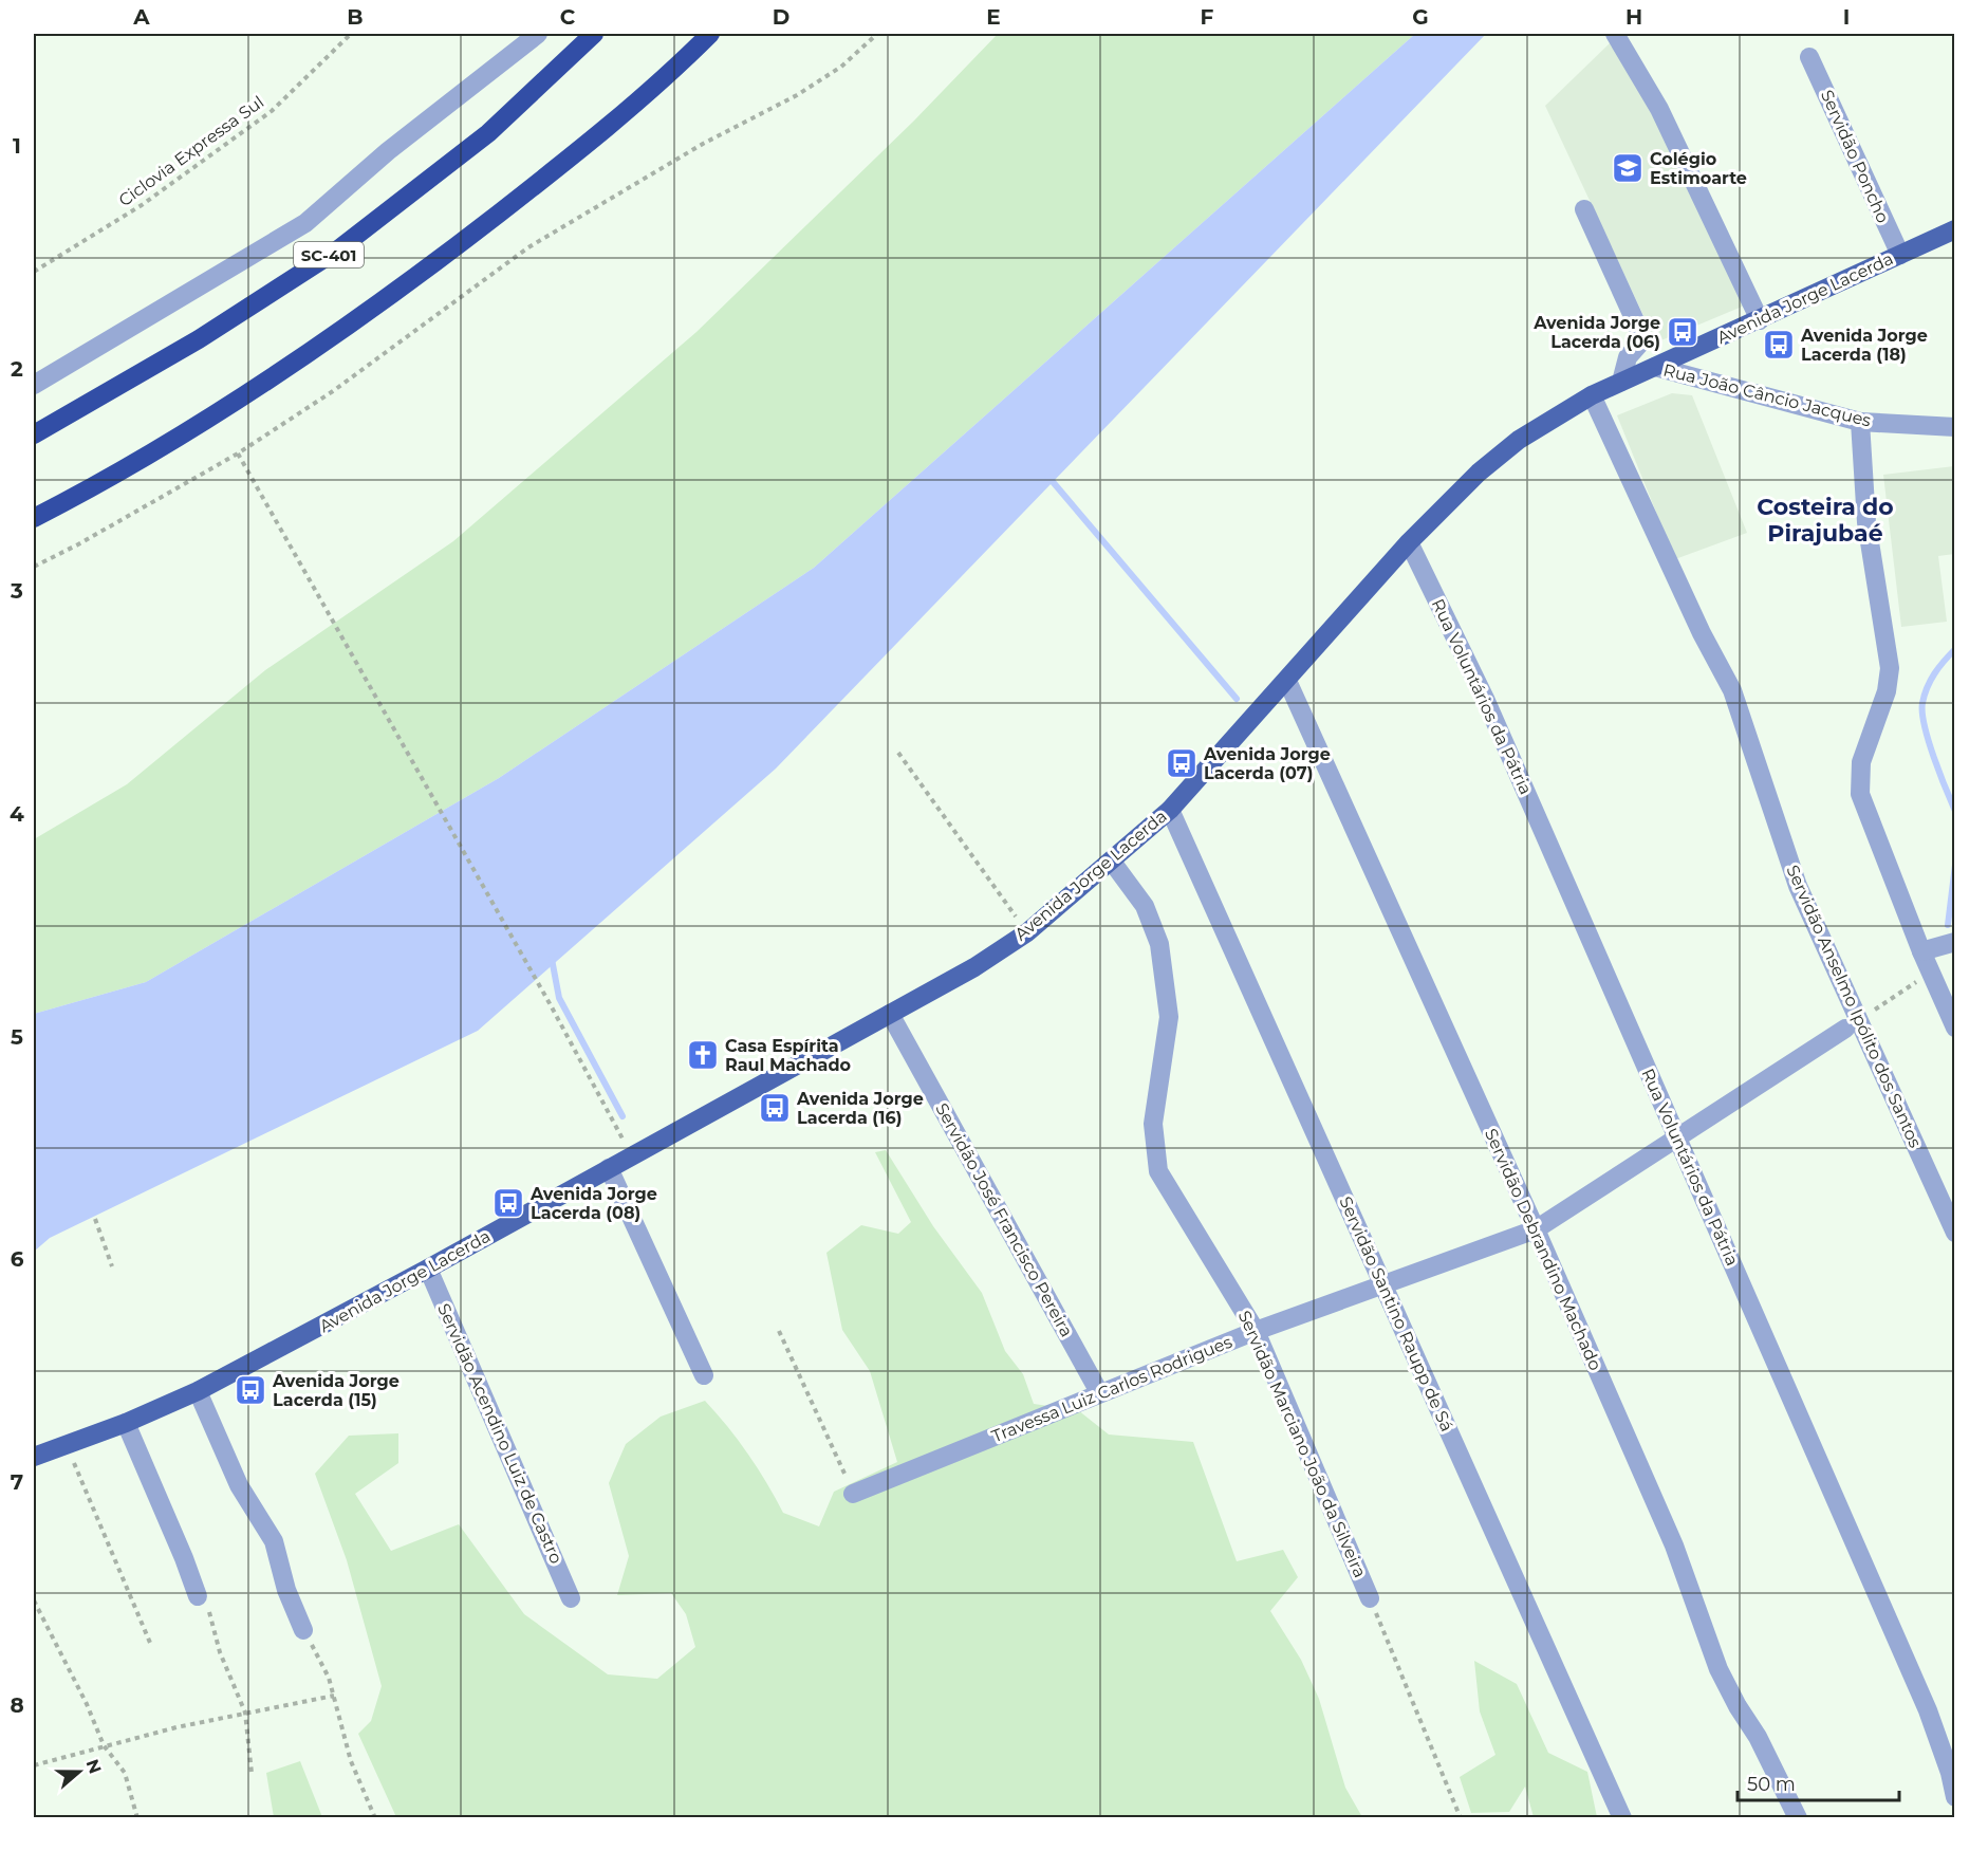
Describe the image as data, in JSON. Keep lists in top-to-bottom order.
{
  "streets": {
    "highway": ["SC-401"],
    "main road": ["Avenida Jorge Lacerda"],
    "street": [
      "Servidão Poncho",
      "Rua João Câncio Jacques",
      "Rua Voluntários da Pátria",
      "Servidão Anselmo Ipólito dos Santos",
      "Servidão José Francisco Pereira",
      "Servidão Debrandino Machado",
      "Servidão Santino Raupp de Sá",
      "Travessa Luiz Carlos Rodrigues",
      "Servidão Acendino Luiz de Castro",
      "Servidão Marciano João da Silveira"
    ],
    "path": ["Ciclovia Expressa Sul"]
  },
  "crossings": [
    ["Servidão Poncho", "Avenida Jorge Lacerda"],
    ["Avenida Jorge Lacerda", "Rua João Câncio Jacques"],
    ["Avenida Jorge Lacerda", "Rua Voluntários da Pátria"],
    ["Avenida Jorge Lacerda", "Servidão Anselmo Ipólito dos Santos"],
    ["Avenida Jorge Lacerda", "Servidão José Francisco Pereira"],
    ["Avenida Jorge Lacerda", "Servidão Debrandino Machado"],
    ["Avenida Jorge Lacerda", "Servidão Santino Raupp de Sá"],
    ["Avenida Jorge Lacerda", "Servidão Acendino Luiz de Castro"],
    ["Avenida Jorge Lacerda", "Servidão Marciano João da Silveira"],
    ["Rua Voluntários da Pátria", "Travessa Luiz Carlos Rodrigues"],
    ["Servidão Anselmo Ipólito dos Santos", "Travessa Luiz Carlos Rodrigues"],
    ["Servidão José Francisco Pereira", "Travessa Luiz Carlos Rodrigues"],
    ["Servidão Debrandino Machado", "Travessa Luiz Carlos Rodrigues"],
    ["Servidão Santino Raupp de Sá", "Travessa Luiz Carlos Rodrigues"],
    ["Travessa Luiz Carlos Rodrigues", "Servidão Marciano João da Silveira"]
  ],
  "districts": ["Costeira do Pirajubaé"],
  "places": {
    "school or university": ["Colégio Estimoarte"],
    "bus stop": [
      "Avenida Jorge Lacerda (06)",
      "Avenida Jorge Lacerda (18)",
      "Avenida Jorge Lacerda (07)",
      "Avenida Jorge Lacerda (16)",
      "Avenida Jorge Lacerda (08)",
      "Avenida Jorge Lacerda (15)"
    ],
    "church": ["Casa Espírita Raul Machado"]
  },
  "scale_bar": "50 m",
  "north": "right",
  "grid": {
    "columns": [
      "A",
      "B",
      "C",
      "D",
      "E",
      "F",
      "G",
      "H",
      "I"
    ],
    "rows": [
      "1",
      "2",
      "3",
      "4",
      "5",
      "6",
      "7",
      "8"
    ]
  }
}
